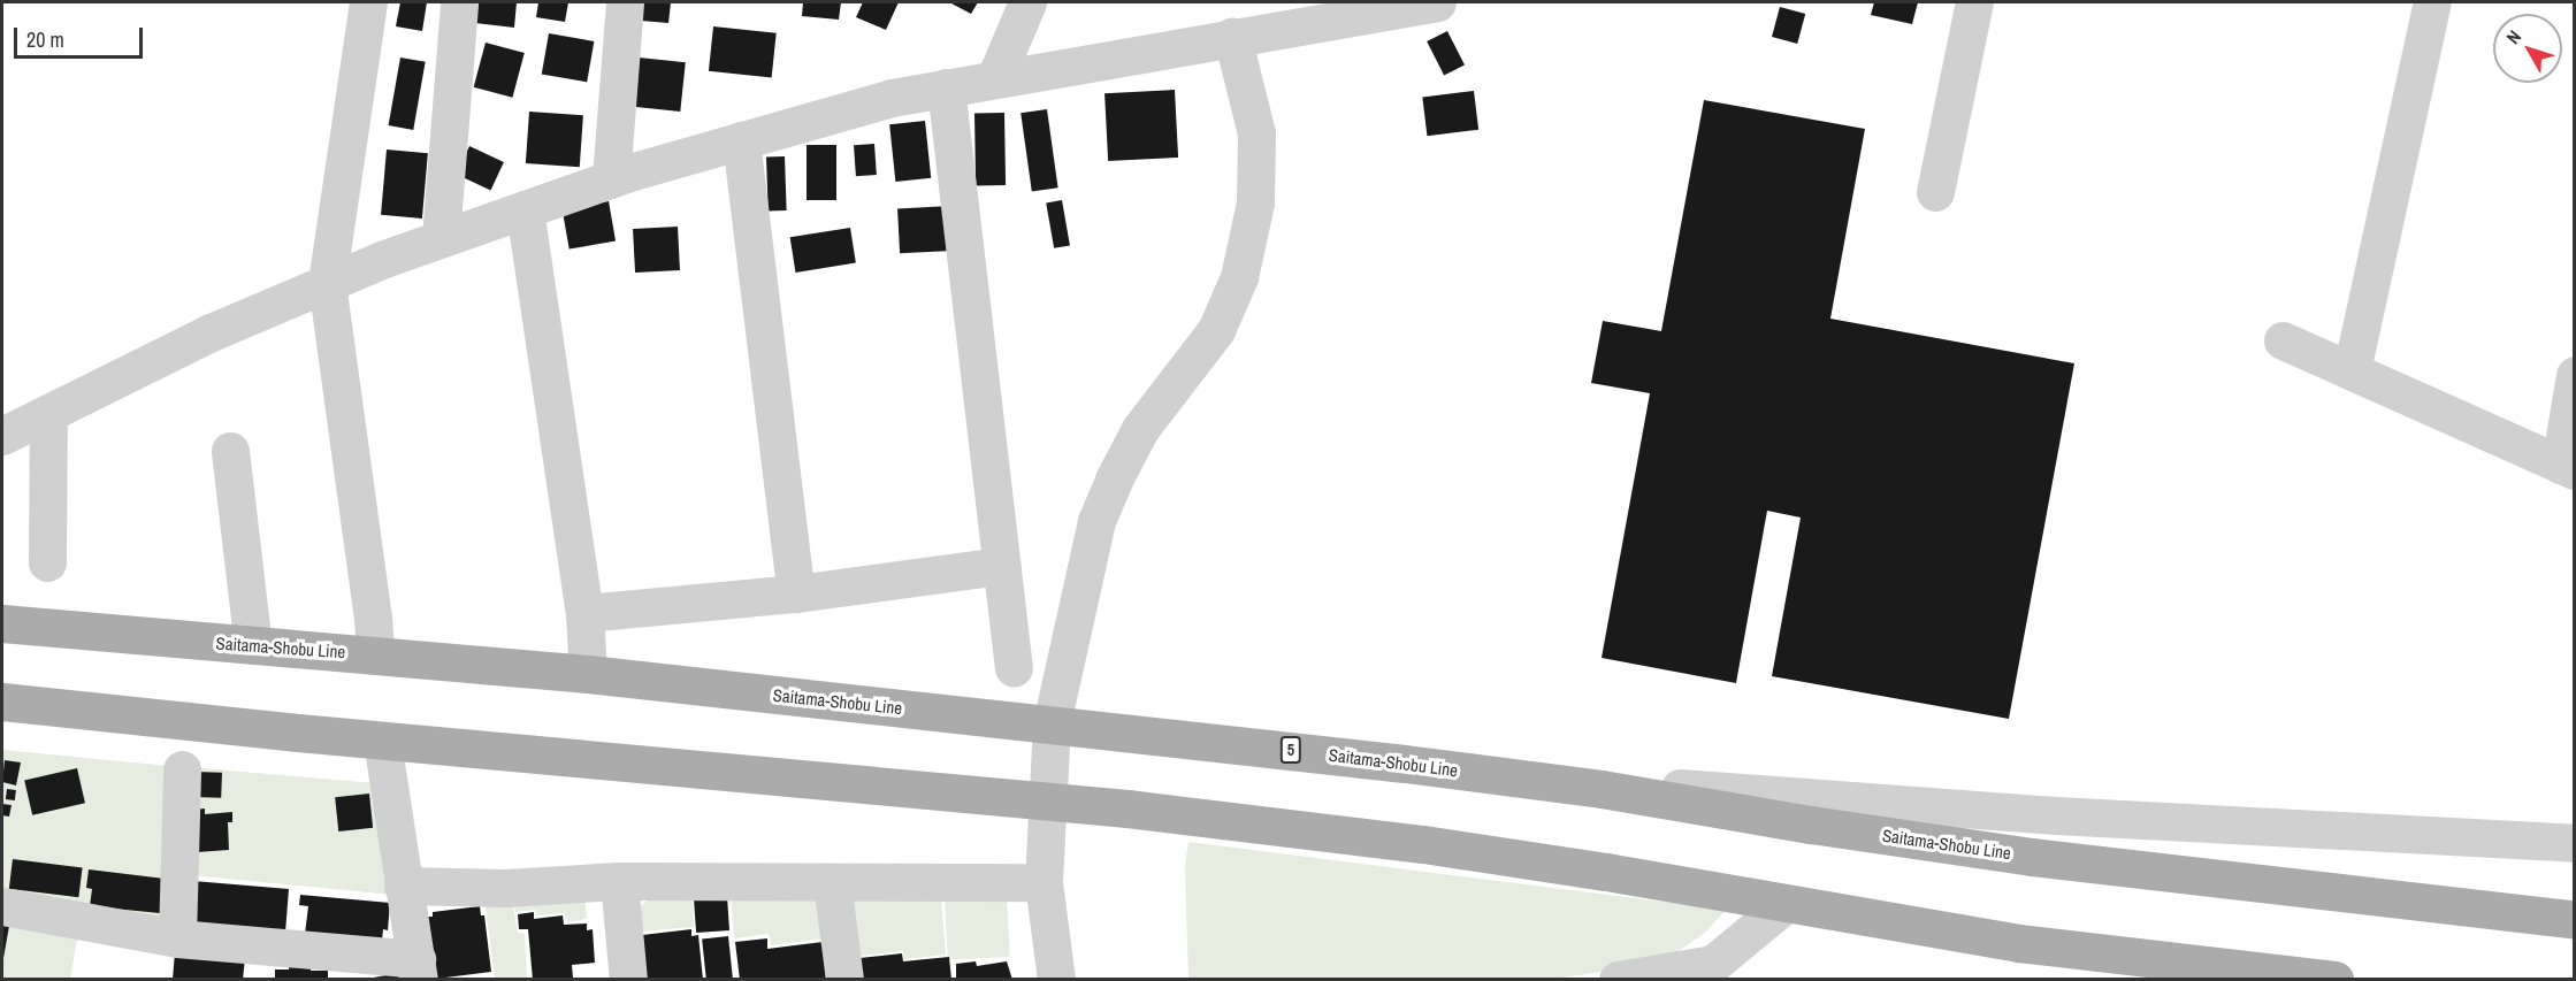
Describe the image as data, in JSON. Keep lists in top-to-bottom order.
{
  "streets": {
    "main road": ["Saitama-Shobu Line", "5"]
  },
  "scale_bar": "20 m",
  "north": "top left"
}
